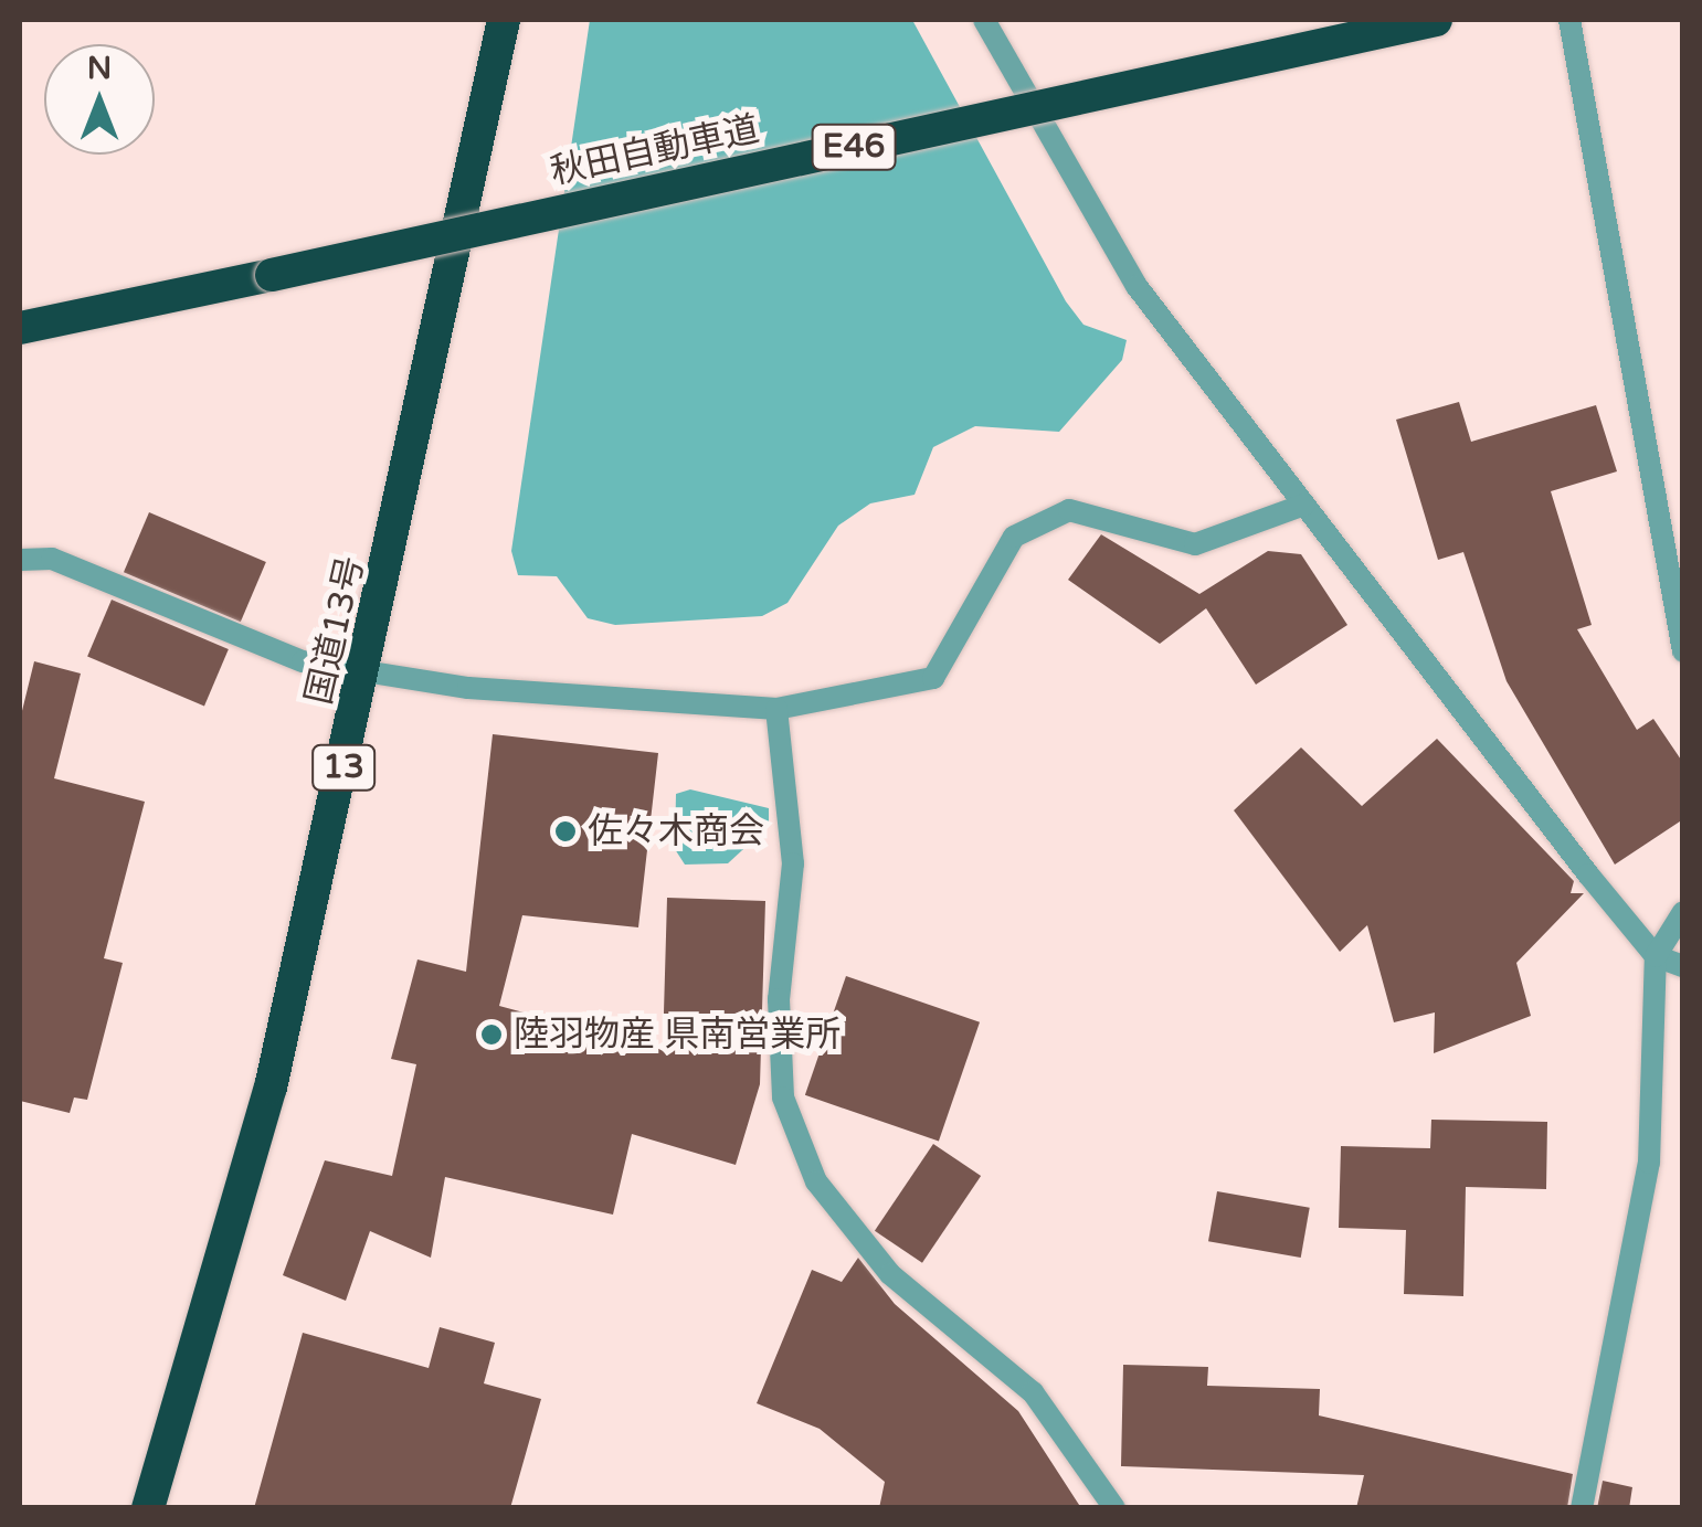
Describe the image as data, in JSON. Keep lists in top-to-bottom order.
{
  "streets": {
    "highway": [
      "E46",
      "秋田自動車道",
      "国道13号",
      "13"
    ]
  },
  "places": ["佐々木商会", "陸羽物産 県南営業所"],
  "north": "top"
}
